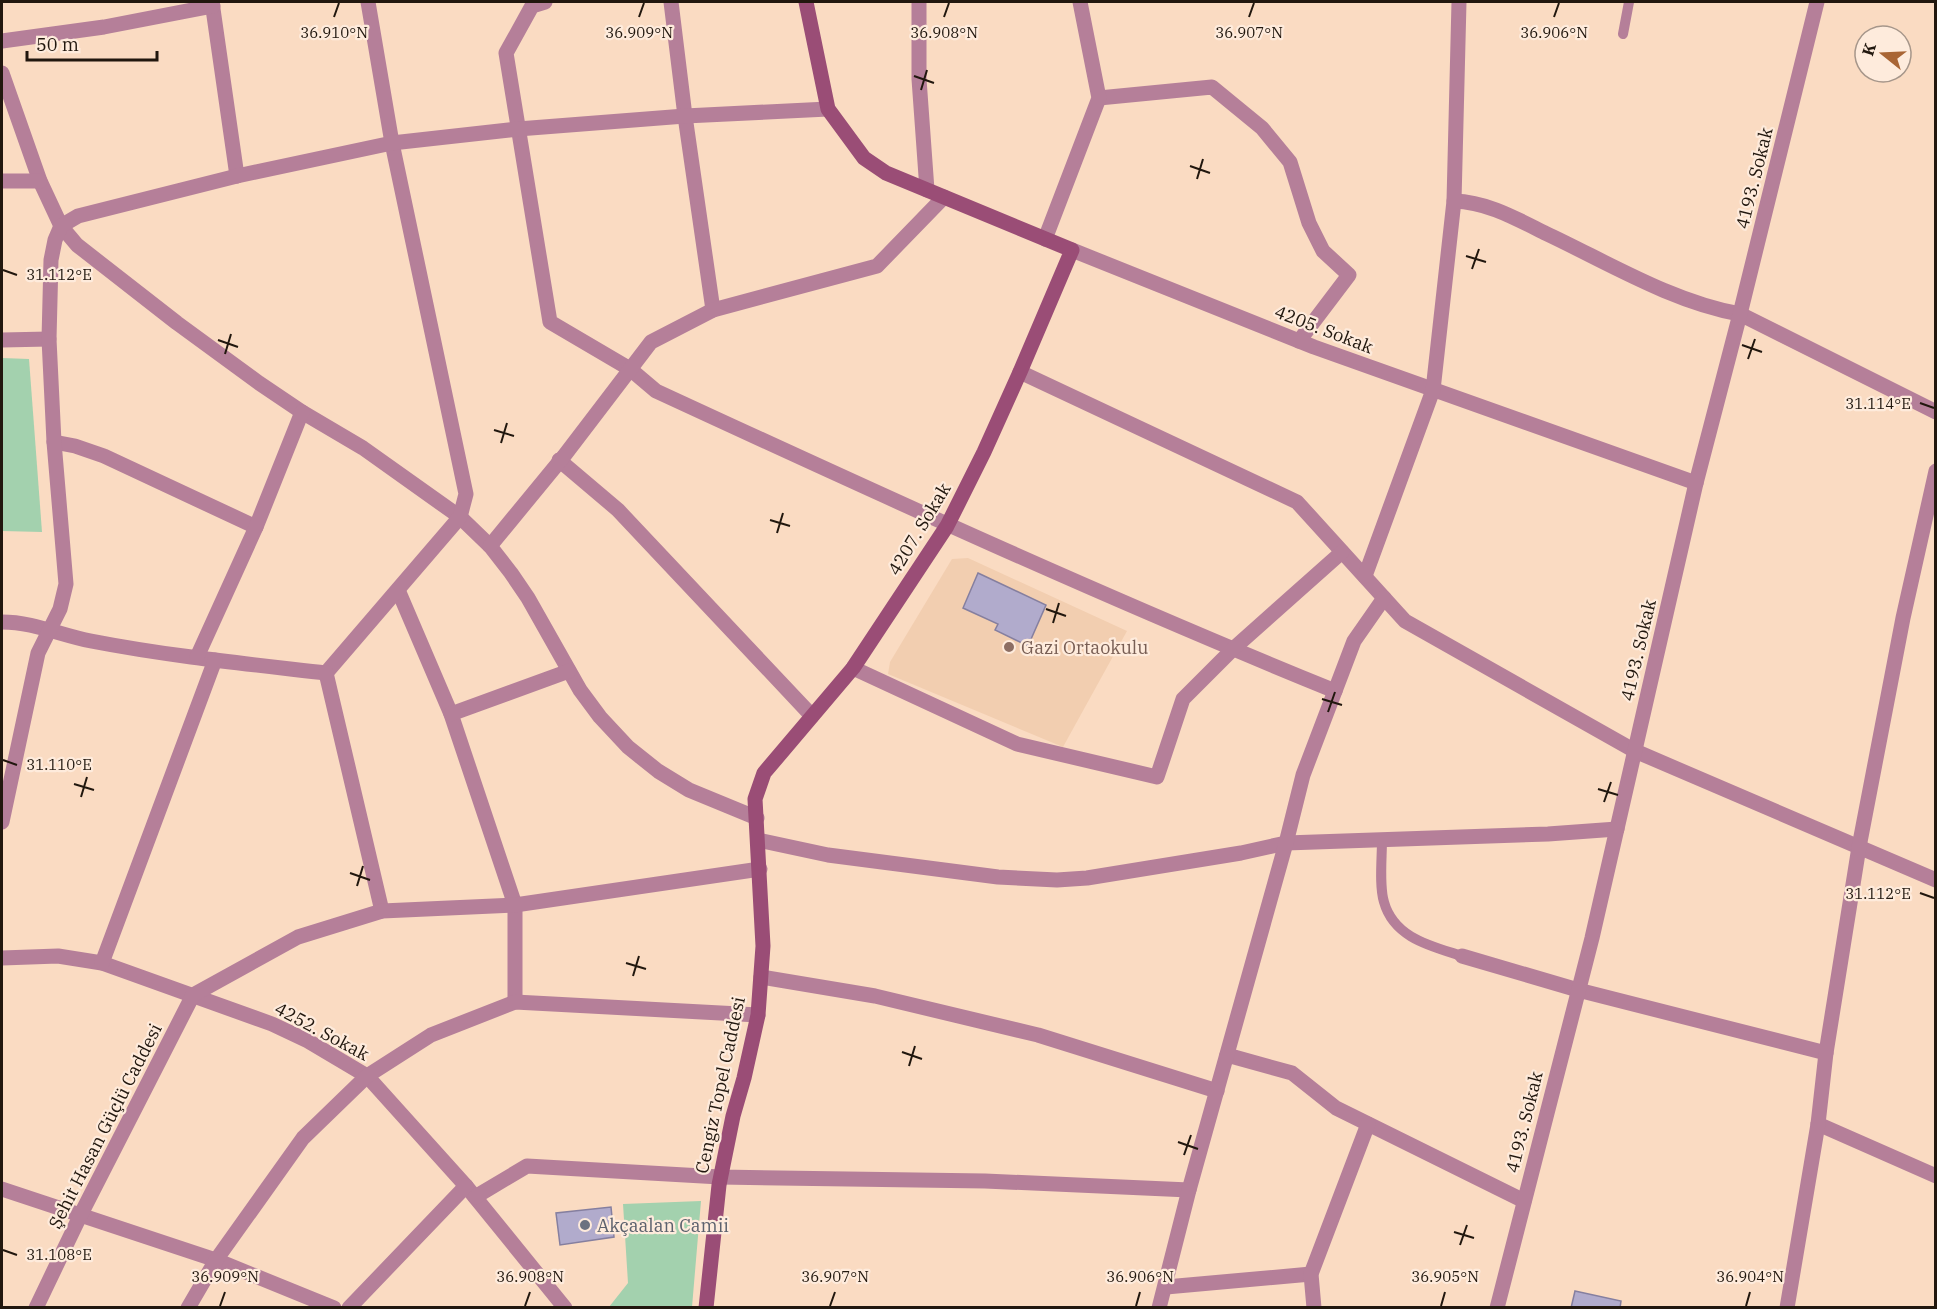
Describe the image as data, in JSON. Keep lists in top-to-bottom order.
{
  "streets": {
    "street": [
      "4193. Sokak",
      "4205. Sokak",
      "4207. Sokak",
      "4252. Sokak",
      "Cengiz Topel Caddesi",
      "Şehit Hasan Güçlü Caddesi"
    ]
  },
  "crossings": [
    ["4193. Sokak", "4205. Sokak"],
    ["4205. Sokak", "4207. Sokak"],
    ["4207. Sokak", "Cengiz Topel Caddesi"],
    ["4252. Sokak", "Şehit Hasan Güçlü Caddesi"]
  ],
  "places": ["Gazi Ortaokulu", "Akçaalan Camii"],
  "scale_bar": "50 m",
  "north": "left",
  "coordinates": [
    "36.910°N",
    "36.909°N",
    "36.908°N",
    "36.907°N",
    "36.906°N",
    "31.112°E",
    "31.114°E",
    "31.110°E",
    "31.108°E",
    "36.905°N",
    "36.904°N"
  ]
}
